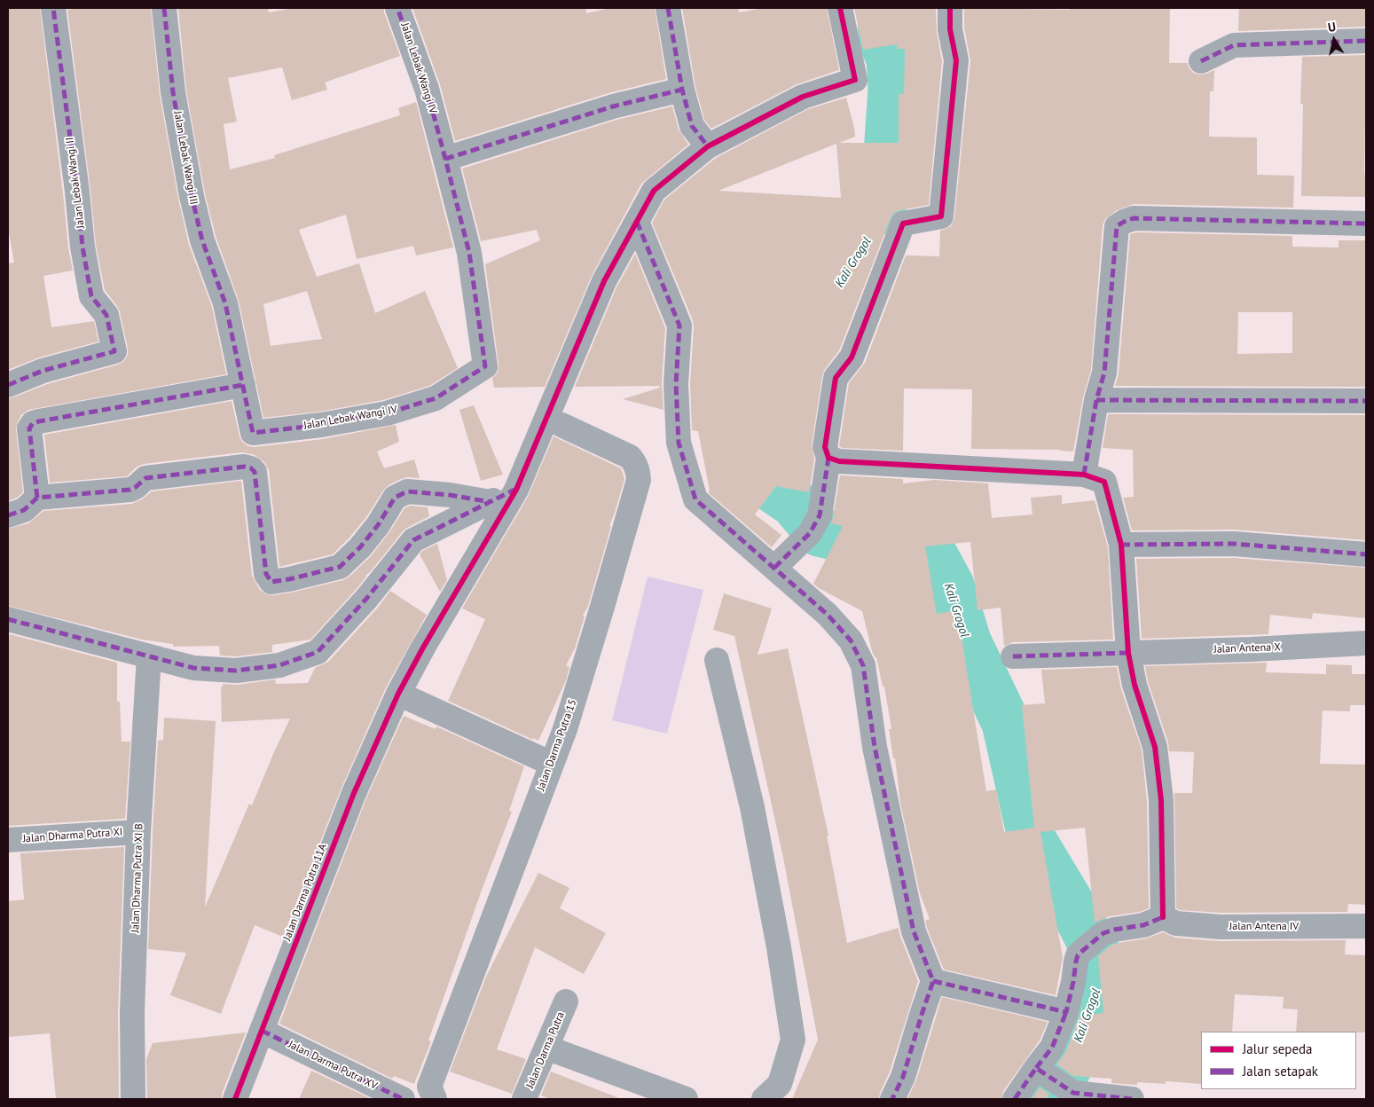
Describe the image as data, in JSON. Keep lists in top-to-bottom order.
{
  "streets": {
    "street": [
      "Jalan Lebak Wangi IV",
      "Jalan Lebak Wangi III",
      "Jalan Lebak Wangi II",
      "Jalan Antena X",
      "Jalan Darma Putra 15",
      "Jalan Dharma Putra XI",
      "Jalan Dharma Putra XI B",
      "Jalan Darma Putra 11A",
      "Jalan Antena IV",
      "Jalan Darma Putra",
      "Jalan Darma Putra XV"
    ]
  },
  "crossings": [
    ["Jalan Lebak Wangi IV", "Jalan Lebak Wangi III"],
    ["Jalan Dharma Putra XI", "Jalan Dharma Putra XI B"],
    ["Jalan Darma Putra 11A", "Jalan Darma Putra XV"]
  ],
  "water": ["Kali Grogol"],
  "legend": ["Jalur sepeda", "Jalan setapak"],
  "north": "top"
}
